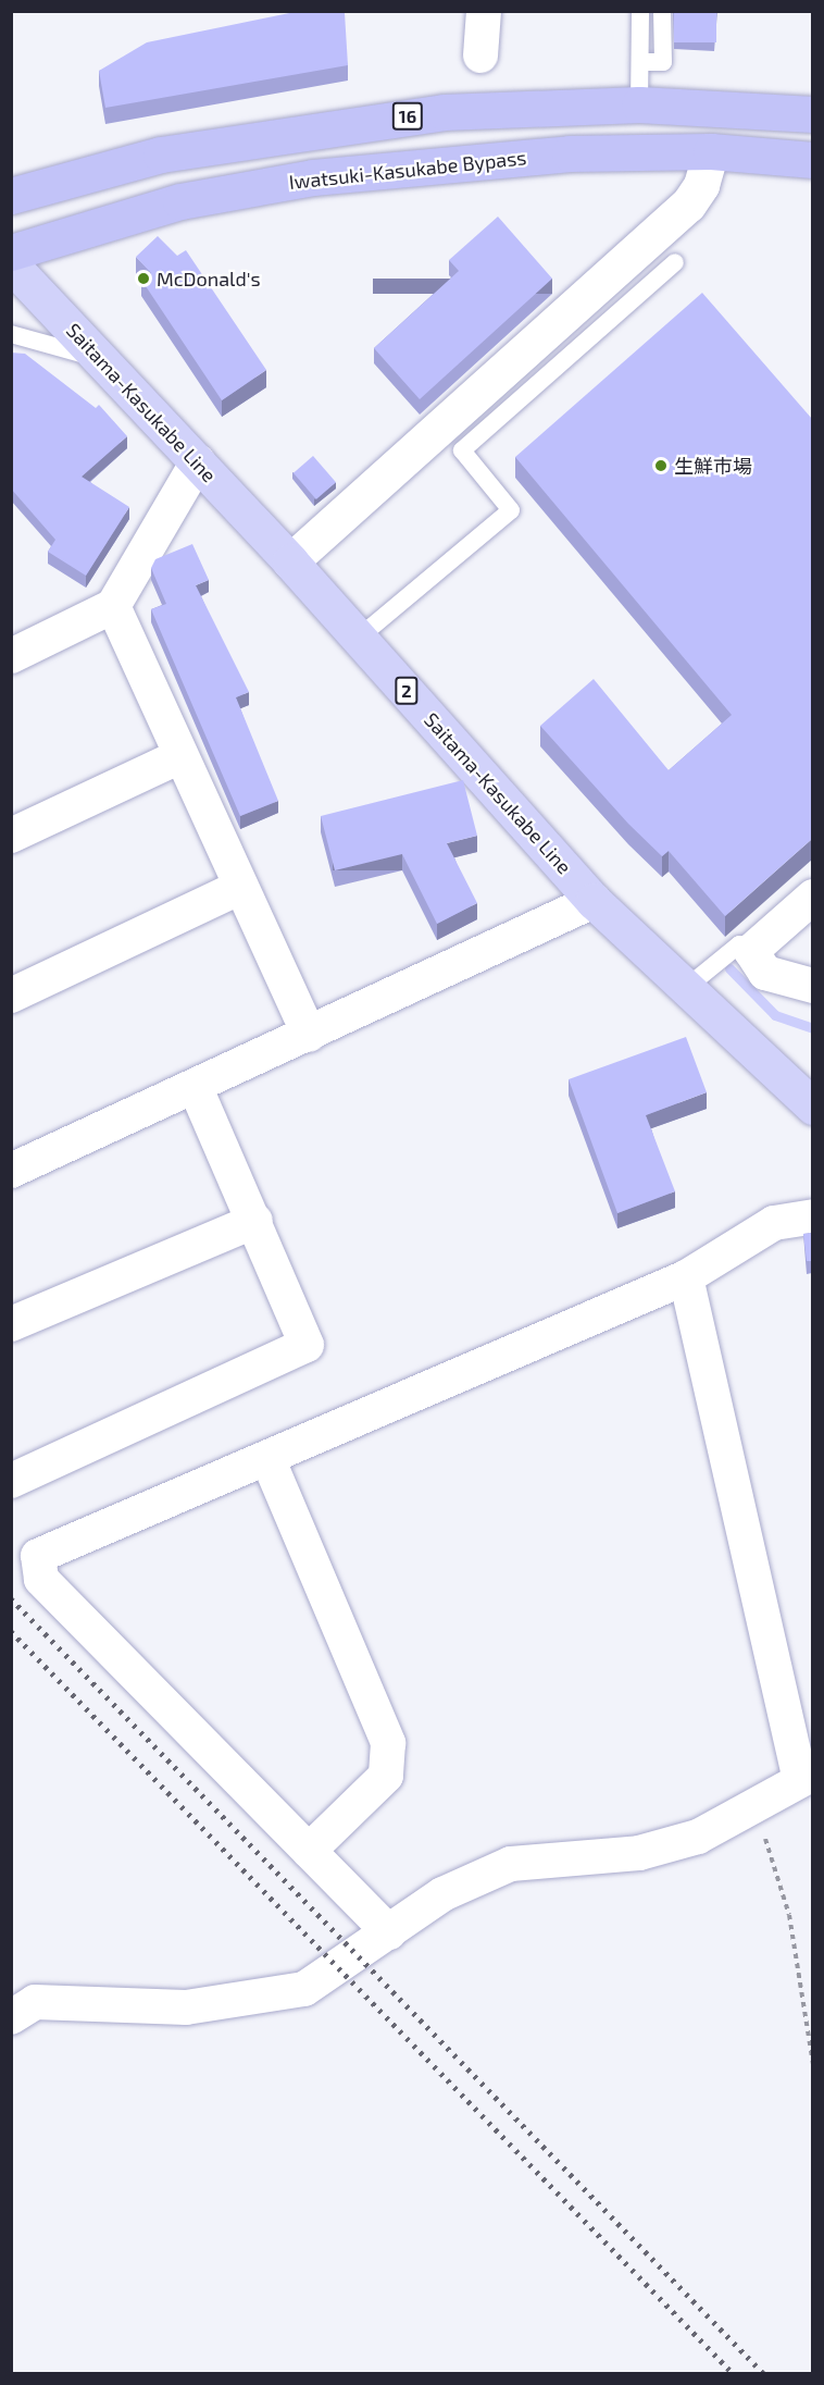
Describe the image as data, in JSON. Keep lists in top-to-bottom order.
{
  "streets": {
    "highway": ["16", "Iwatsuki-Kasukabe Bypass"],
    "main road": ["Saitama-Kasukabe Line", "2"]
  },
  "places": ["McDonald's", "生鮮市場"]
}
